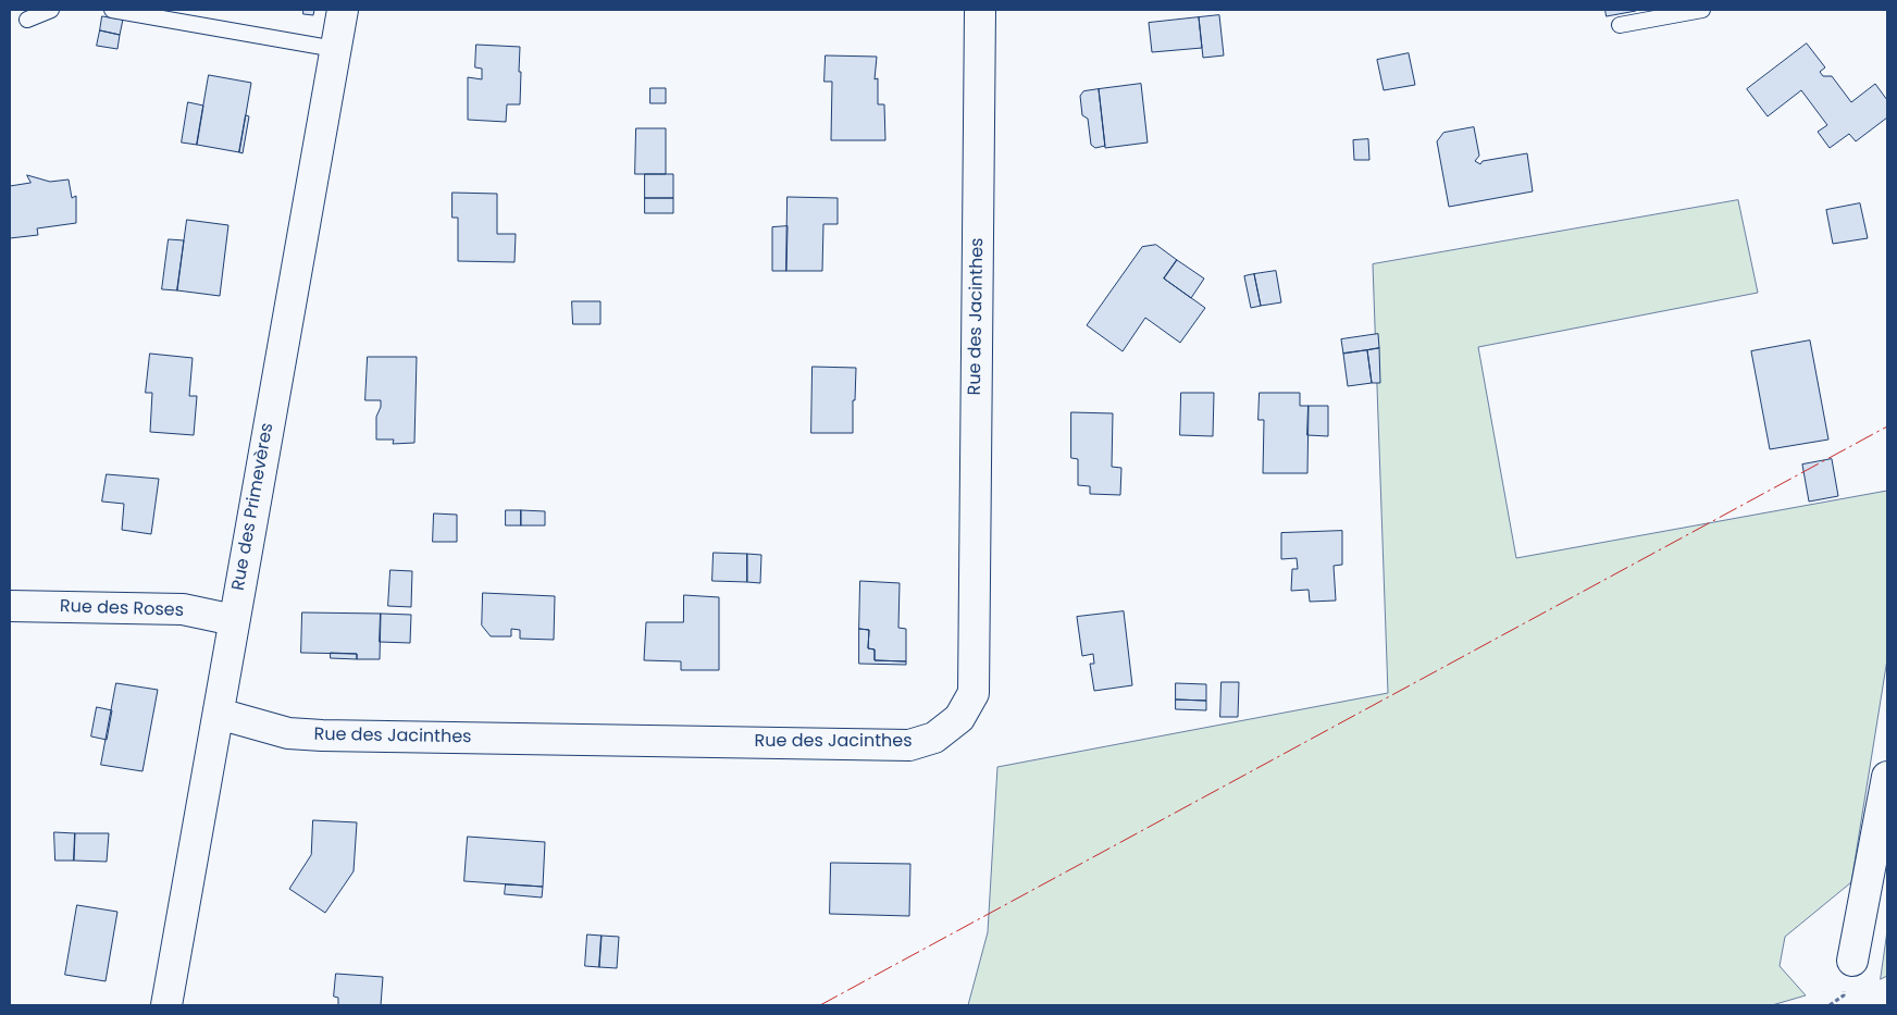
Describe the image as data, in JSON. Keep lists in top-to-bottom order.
{
  "streets": {
    "street": ["Rue des Jacinthes", "Rue des Primevères", "Rue des Roses"]
  },
  "crossings": [
    ["Rue des Jacinthes", "Rue des Primevères"],
    ["Rue des Primevères", "Rue des Roses"]
  ]
}
